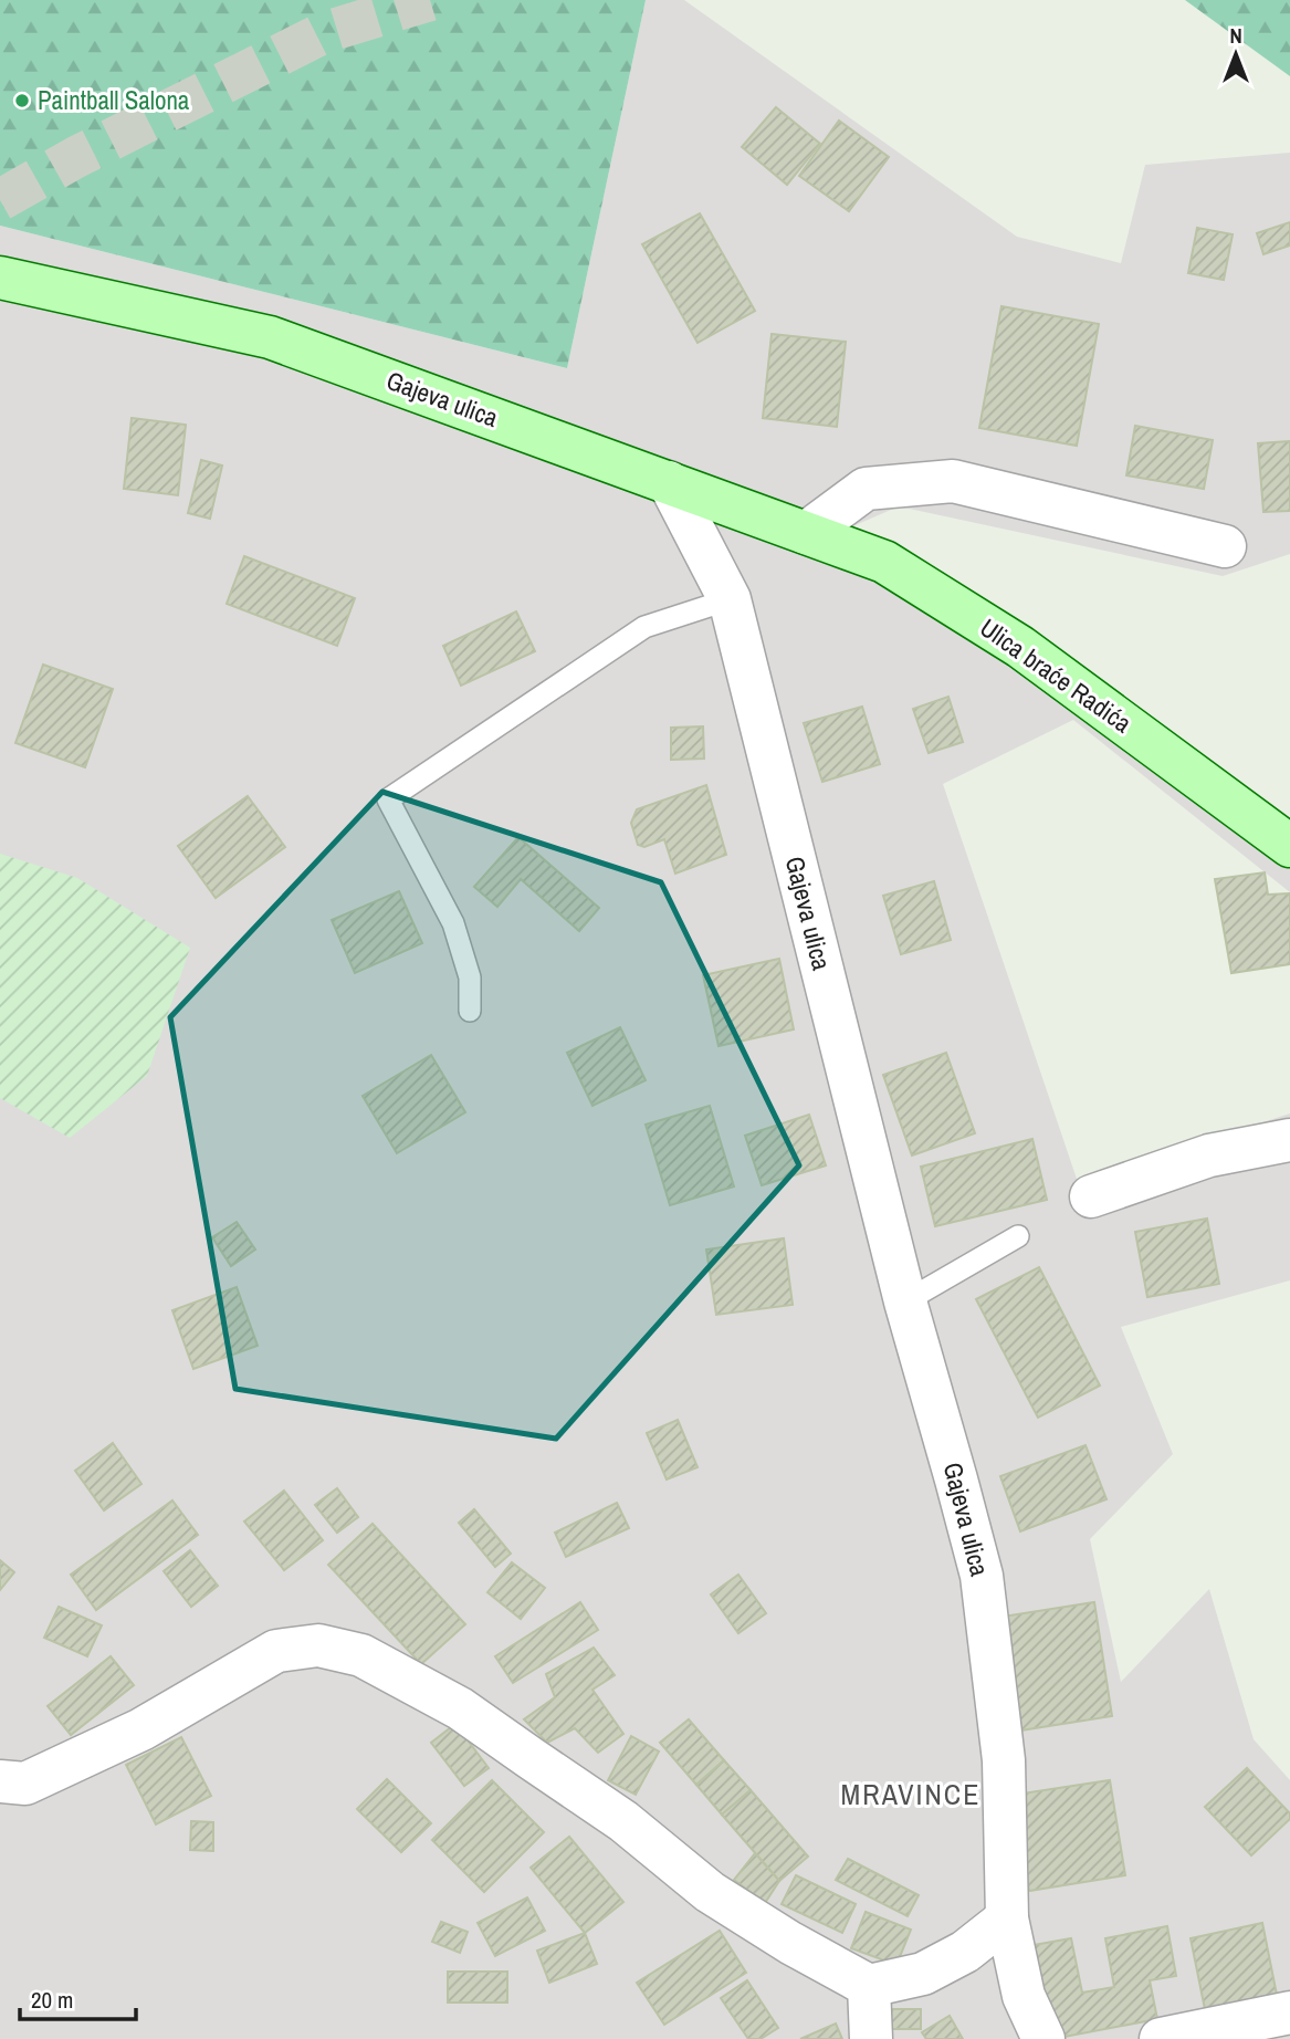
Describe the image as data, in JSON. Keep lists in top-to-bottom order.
{
  "streets": {
    "main road": ["Gajeva ulica", "Ulica braće Radića"]
  },
  "crossings": [
    ["Gajeva ulica", "Ulica braće Radića"]
  ],
  "districts": ["MRAVINCE"],
  "places": ["Paintball Salona"],
  "scale_bar": "20 m",
  "north": "top"
}
